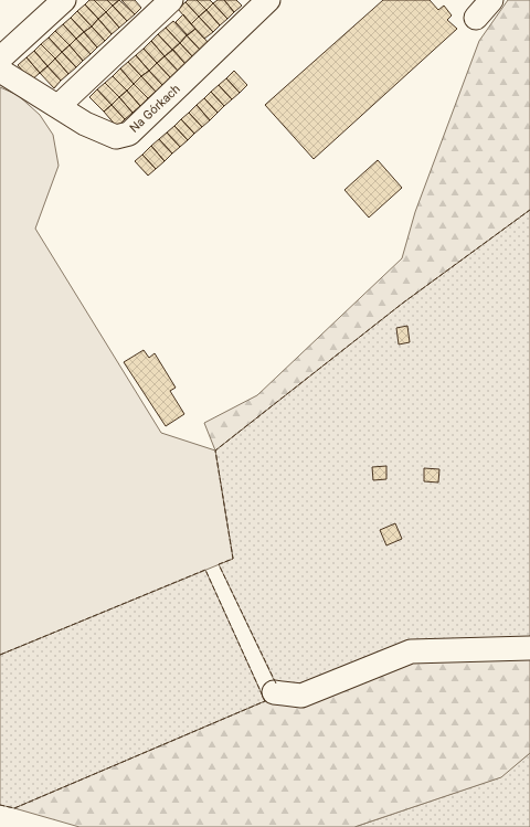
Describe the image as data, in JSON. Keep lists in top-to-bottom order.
{
  "streets": {
    "street": ["Na Górkach"]
  }
}
